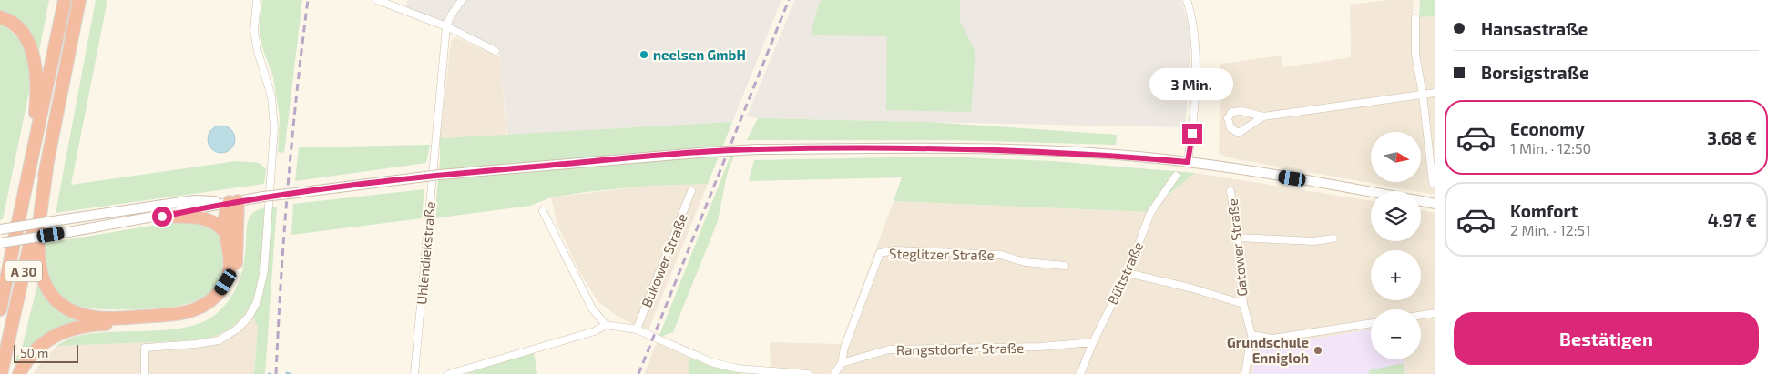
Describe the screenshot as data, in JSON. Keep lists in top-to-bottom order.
{
  "streets": {
    "highway": ["A 30"],
    "street": [
      "Gatower Straße",
      "Uhlendiekstraße",
      "Steglitzer Straße",
      "Bukower Straße",
      "Bültstraße",
      "Rangstdorfer Straße"
    ]
  },
  "crossings": [
    ["Gatower Straße", "Bültstraße"],
    ["Steglitzer Straße", "Rangstdorfer Straße"],
    ["Bültstraße", "Rangstdorfer Straße"]
  ],
  "places": ["neelsen GmbH", "Grundschule Ennigloh"],
  "scale_bar": "50 m",
  "north": "right",
  "page": {
    "banner": ["Hansastraße", "Borsigstraße"],
    "bubble": "3 Min.",
    "list": [
      {
        "name": "Economy",
        "note": "1 Min. · 12:50",
        "value": "3.68 €"
      },
      {
        "name": "Komfort",
        "note": "2 Min. · 12:51",
        "value": "4.97 €"
      }
    ],
    "map_buttons": ["+", "−"],
    "buttons": "Bestätigen",
    "scale": "50 m"
  }
}
